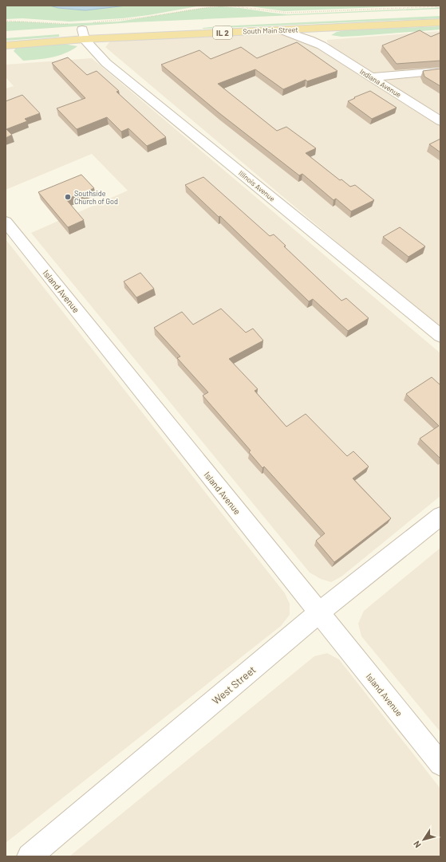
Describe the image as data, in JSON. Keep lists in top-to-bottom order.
{
  "streets": {
    "main road": ["South Main Street", "IL 2"],
    "street": [
      "Indiana Avenue",
      "Illinois Avenue",
      "Island Avenue",
      "West Street"
    ]
  },
  "crossings": [
    ["South Main Street", "Indiana Avenue"],
    ["South Main Street", "Illinois Avenue"],
    ["Island Avenue", "West Street"]
  ],
  "places": ["Southside Church of God"],
  "north": "bottom left"
}
